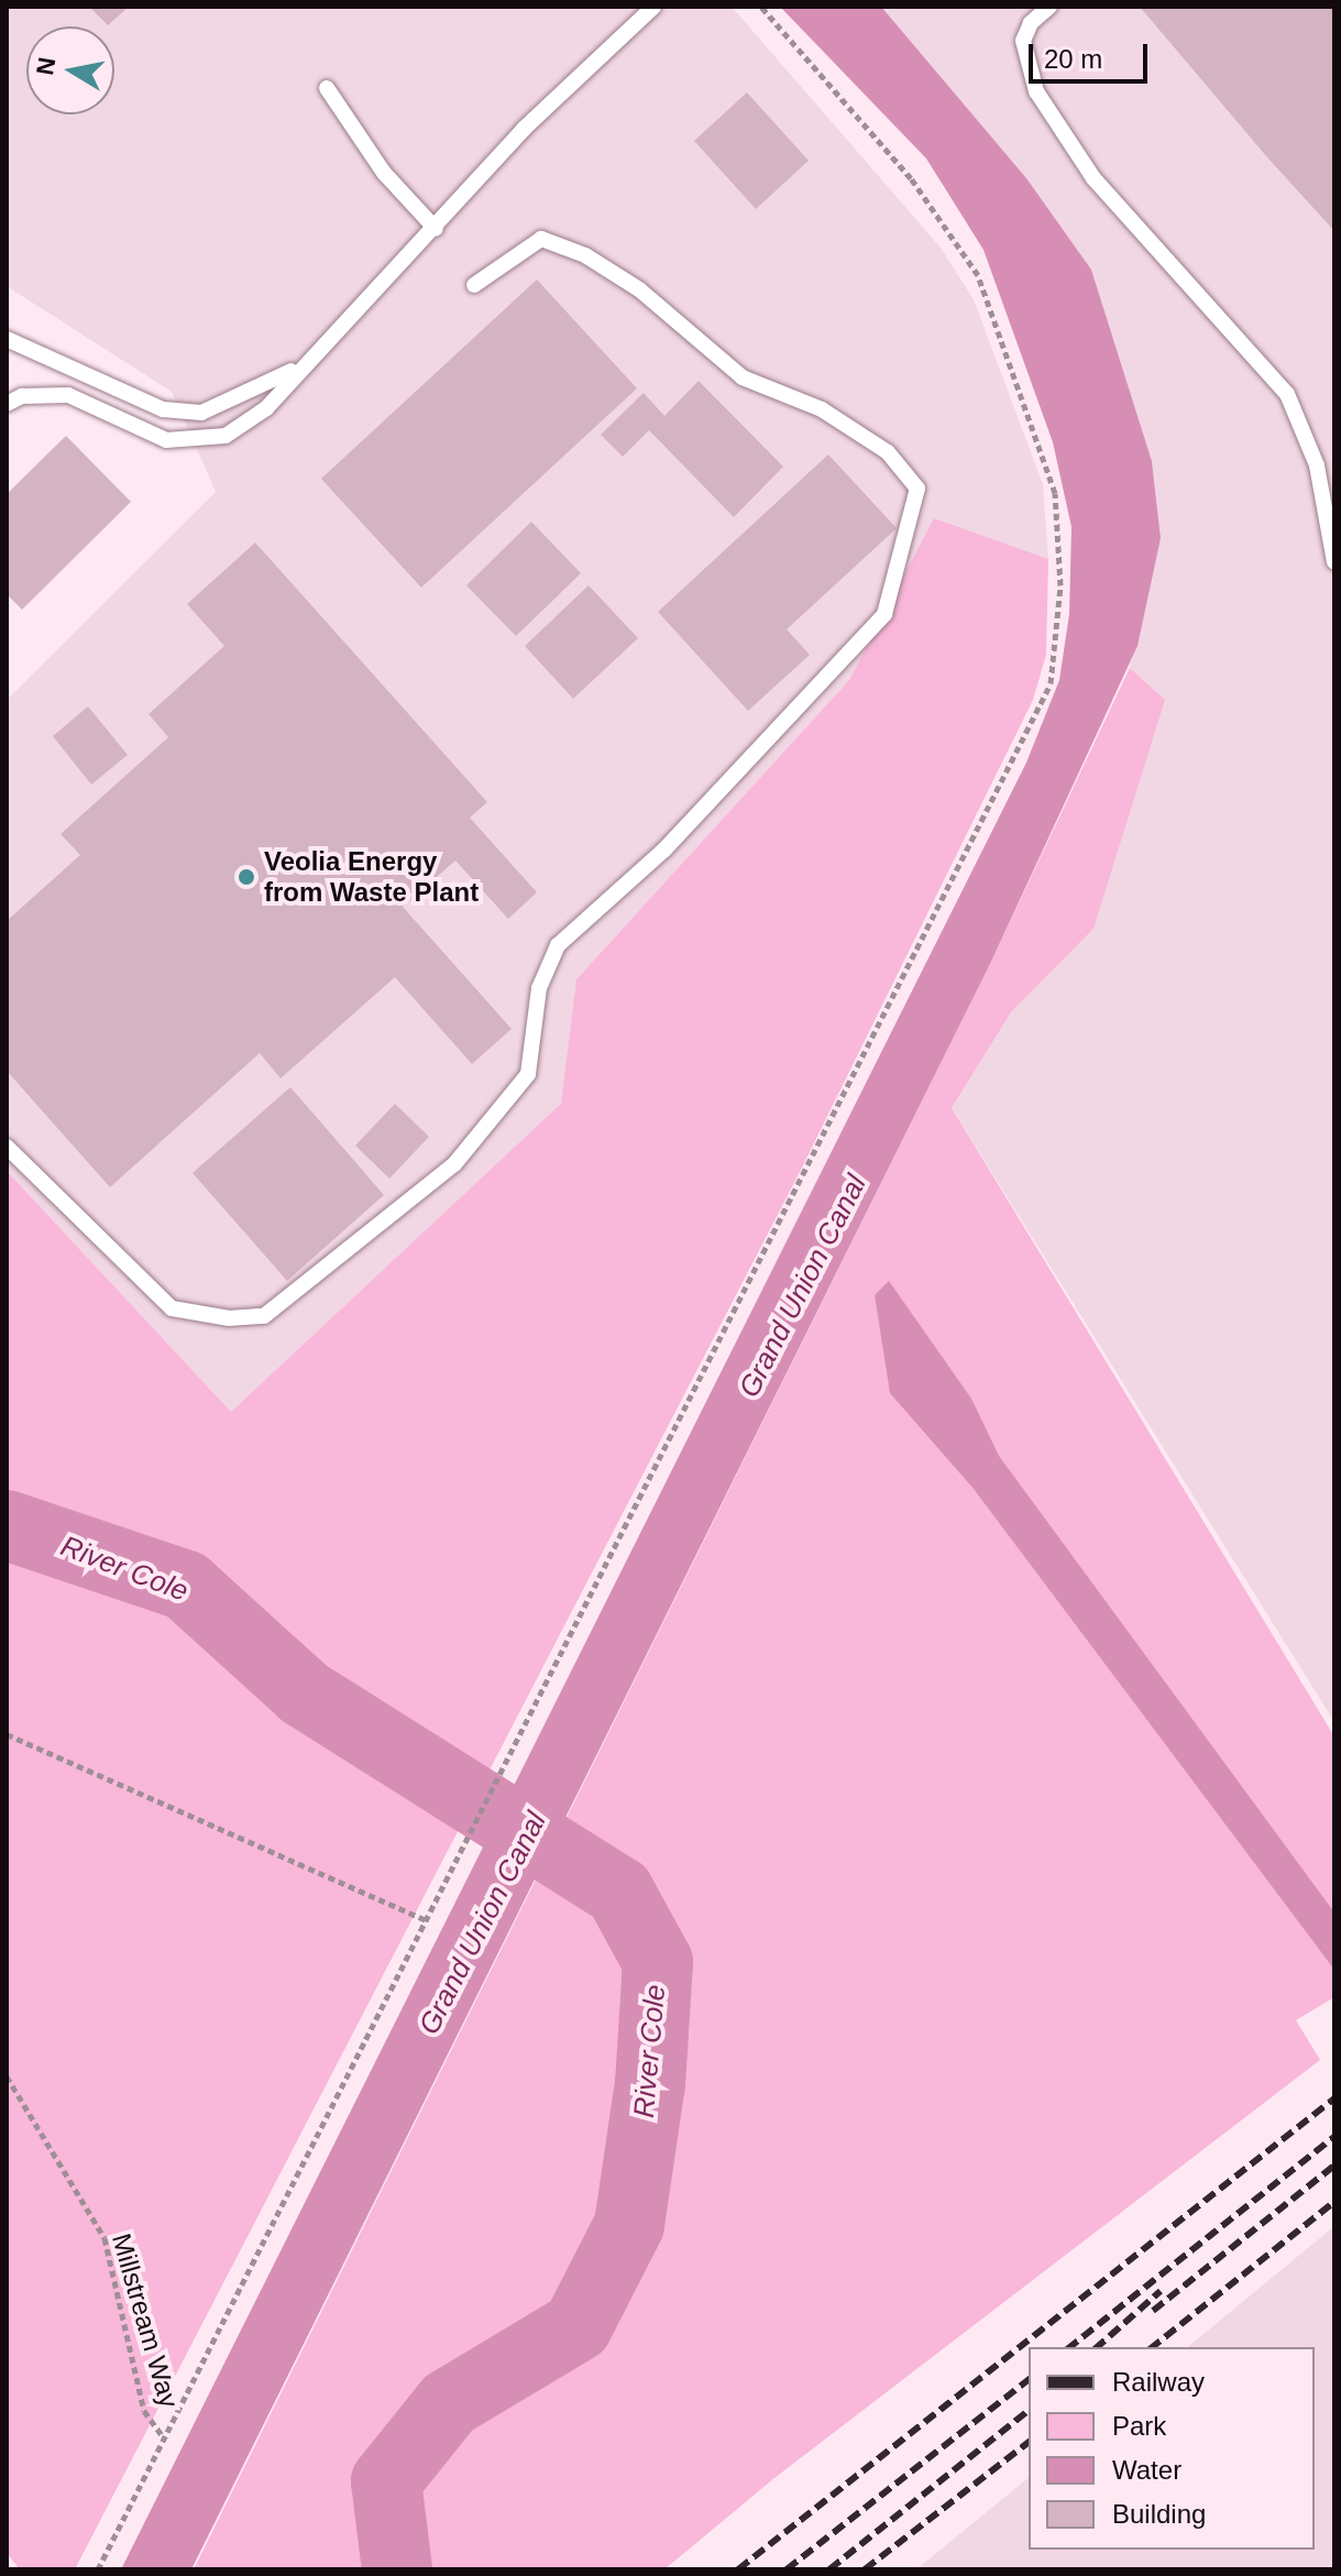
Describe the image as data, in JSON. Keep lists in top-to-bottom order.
{
  "streets": {
    "path": ["Millstream Way"]
  },
  "water": ["Grand Union Canal", "River Cole"],
  "places": ["Veolia Energy from Waste Plant"],
  "legend": [
    "Railway",
    "Park",
    "Water",
    "Building"
  ],
  "scale_bar": "20 m",
  "north": "left"
}
